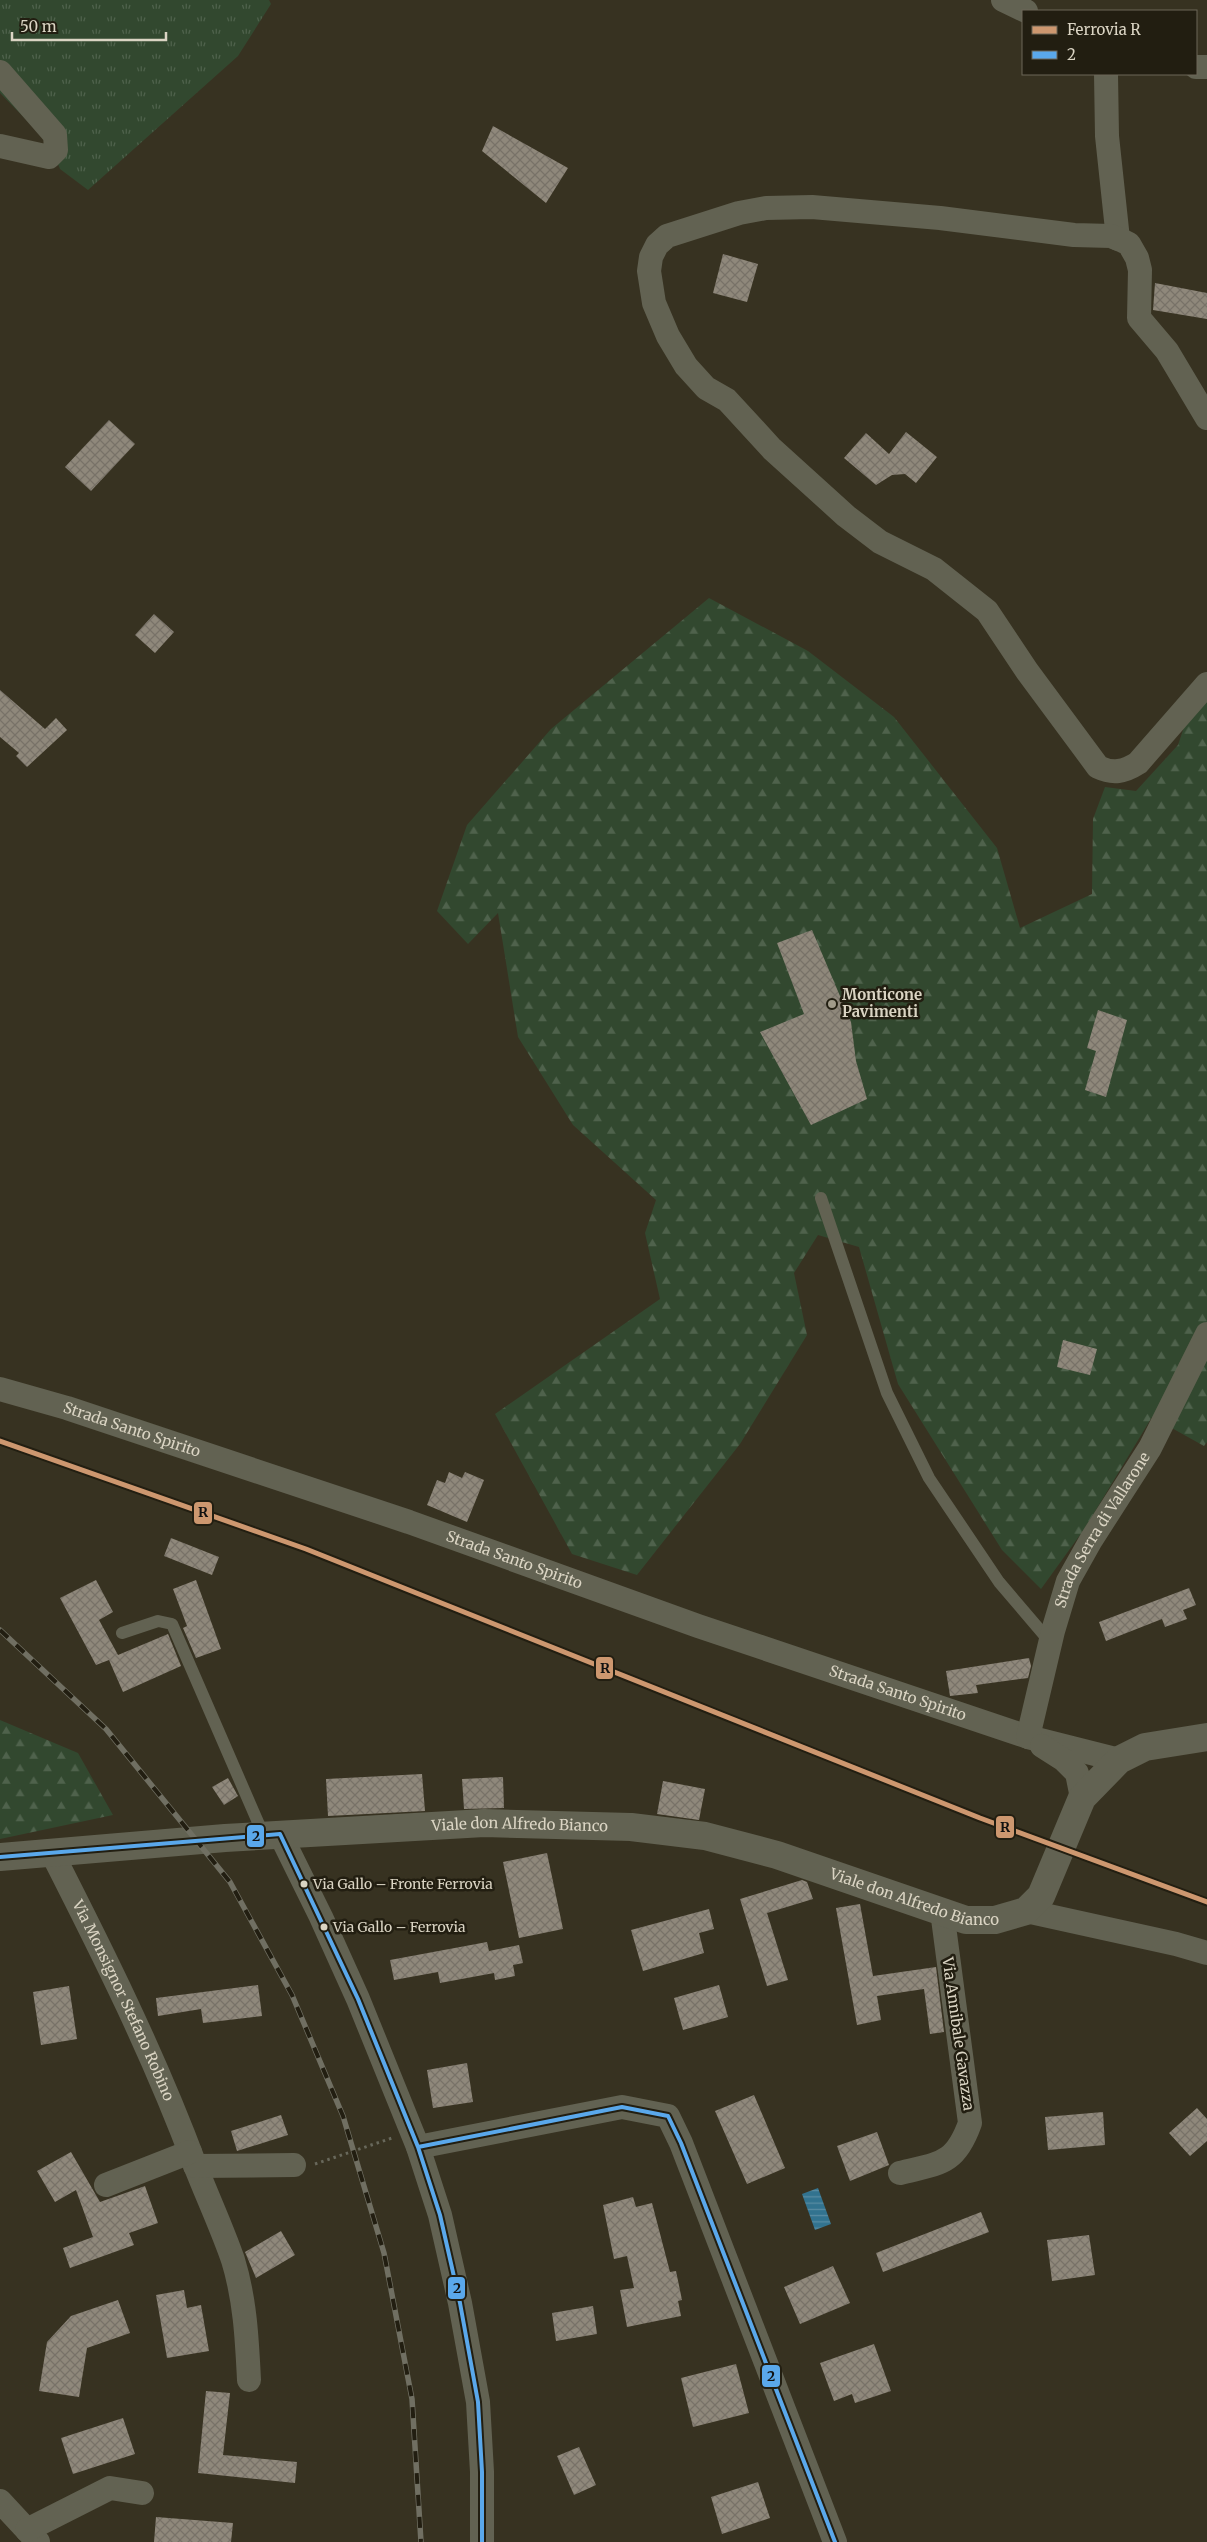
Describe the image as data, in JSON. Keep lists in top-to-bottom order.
{
  "streets": {
    "street": [
      "Strada Santo Spirito",
      "Strada Serra di Vallarone",
      "Viale don Alfredo Bianco",
      "Via Monsignor Stefano Robino",
      "Via Annibale Gavazza"
    ]
  },
  "crossings": [
    ["Strada Santo Spirito", "Strada Serra di Vallarone"],
    ["Viale don Alfredo Bianco", "Via Monsignor Stefano Robino"],
    ["Viale don Alfredo Bianco", "Via Annibale Gavazza"]
  ],
  "places": ["Monticone Pavimenti", "Via Gallo – Fronte Ferrovia", "Via Gallo – Ferrovia"],
  "lines": ["rail line R", "transit line 2"],
  "legend": ["Ferrovia R", "2"],
  "scale_bar": "50 m"
}
